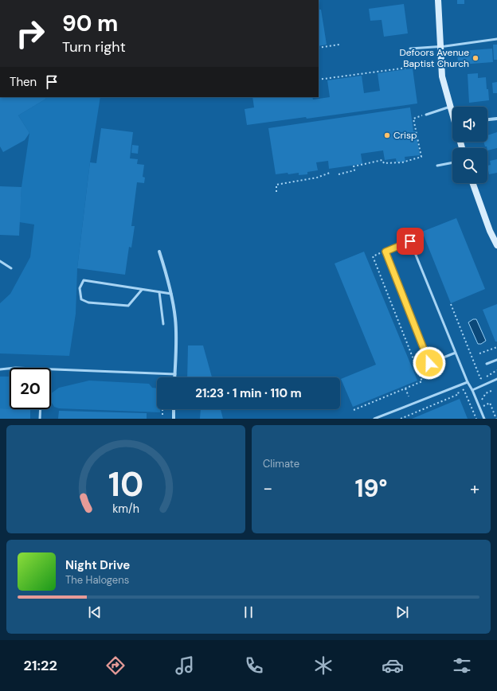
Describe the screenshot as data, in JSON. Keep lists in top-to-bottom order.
{
  "places": ["Defoors Avenue Baptist Church", "Crisp"],
  "page": {
    "turn": ["90 m", "Turn right"],
    "then": "Then",
    "limit": "20",
    "trip": "21:23 · 1 min · 110 m",
    "tile": "Climate",
    "heat": ["−", "19°", "+"],
    "song": ["Night Drive", "The Halogens"],
    "tabs": "21:22",
    "gauge": ["10", "km/h"]
  }
}
